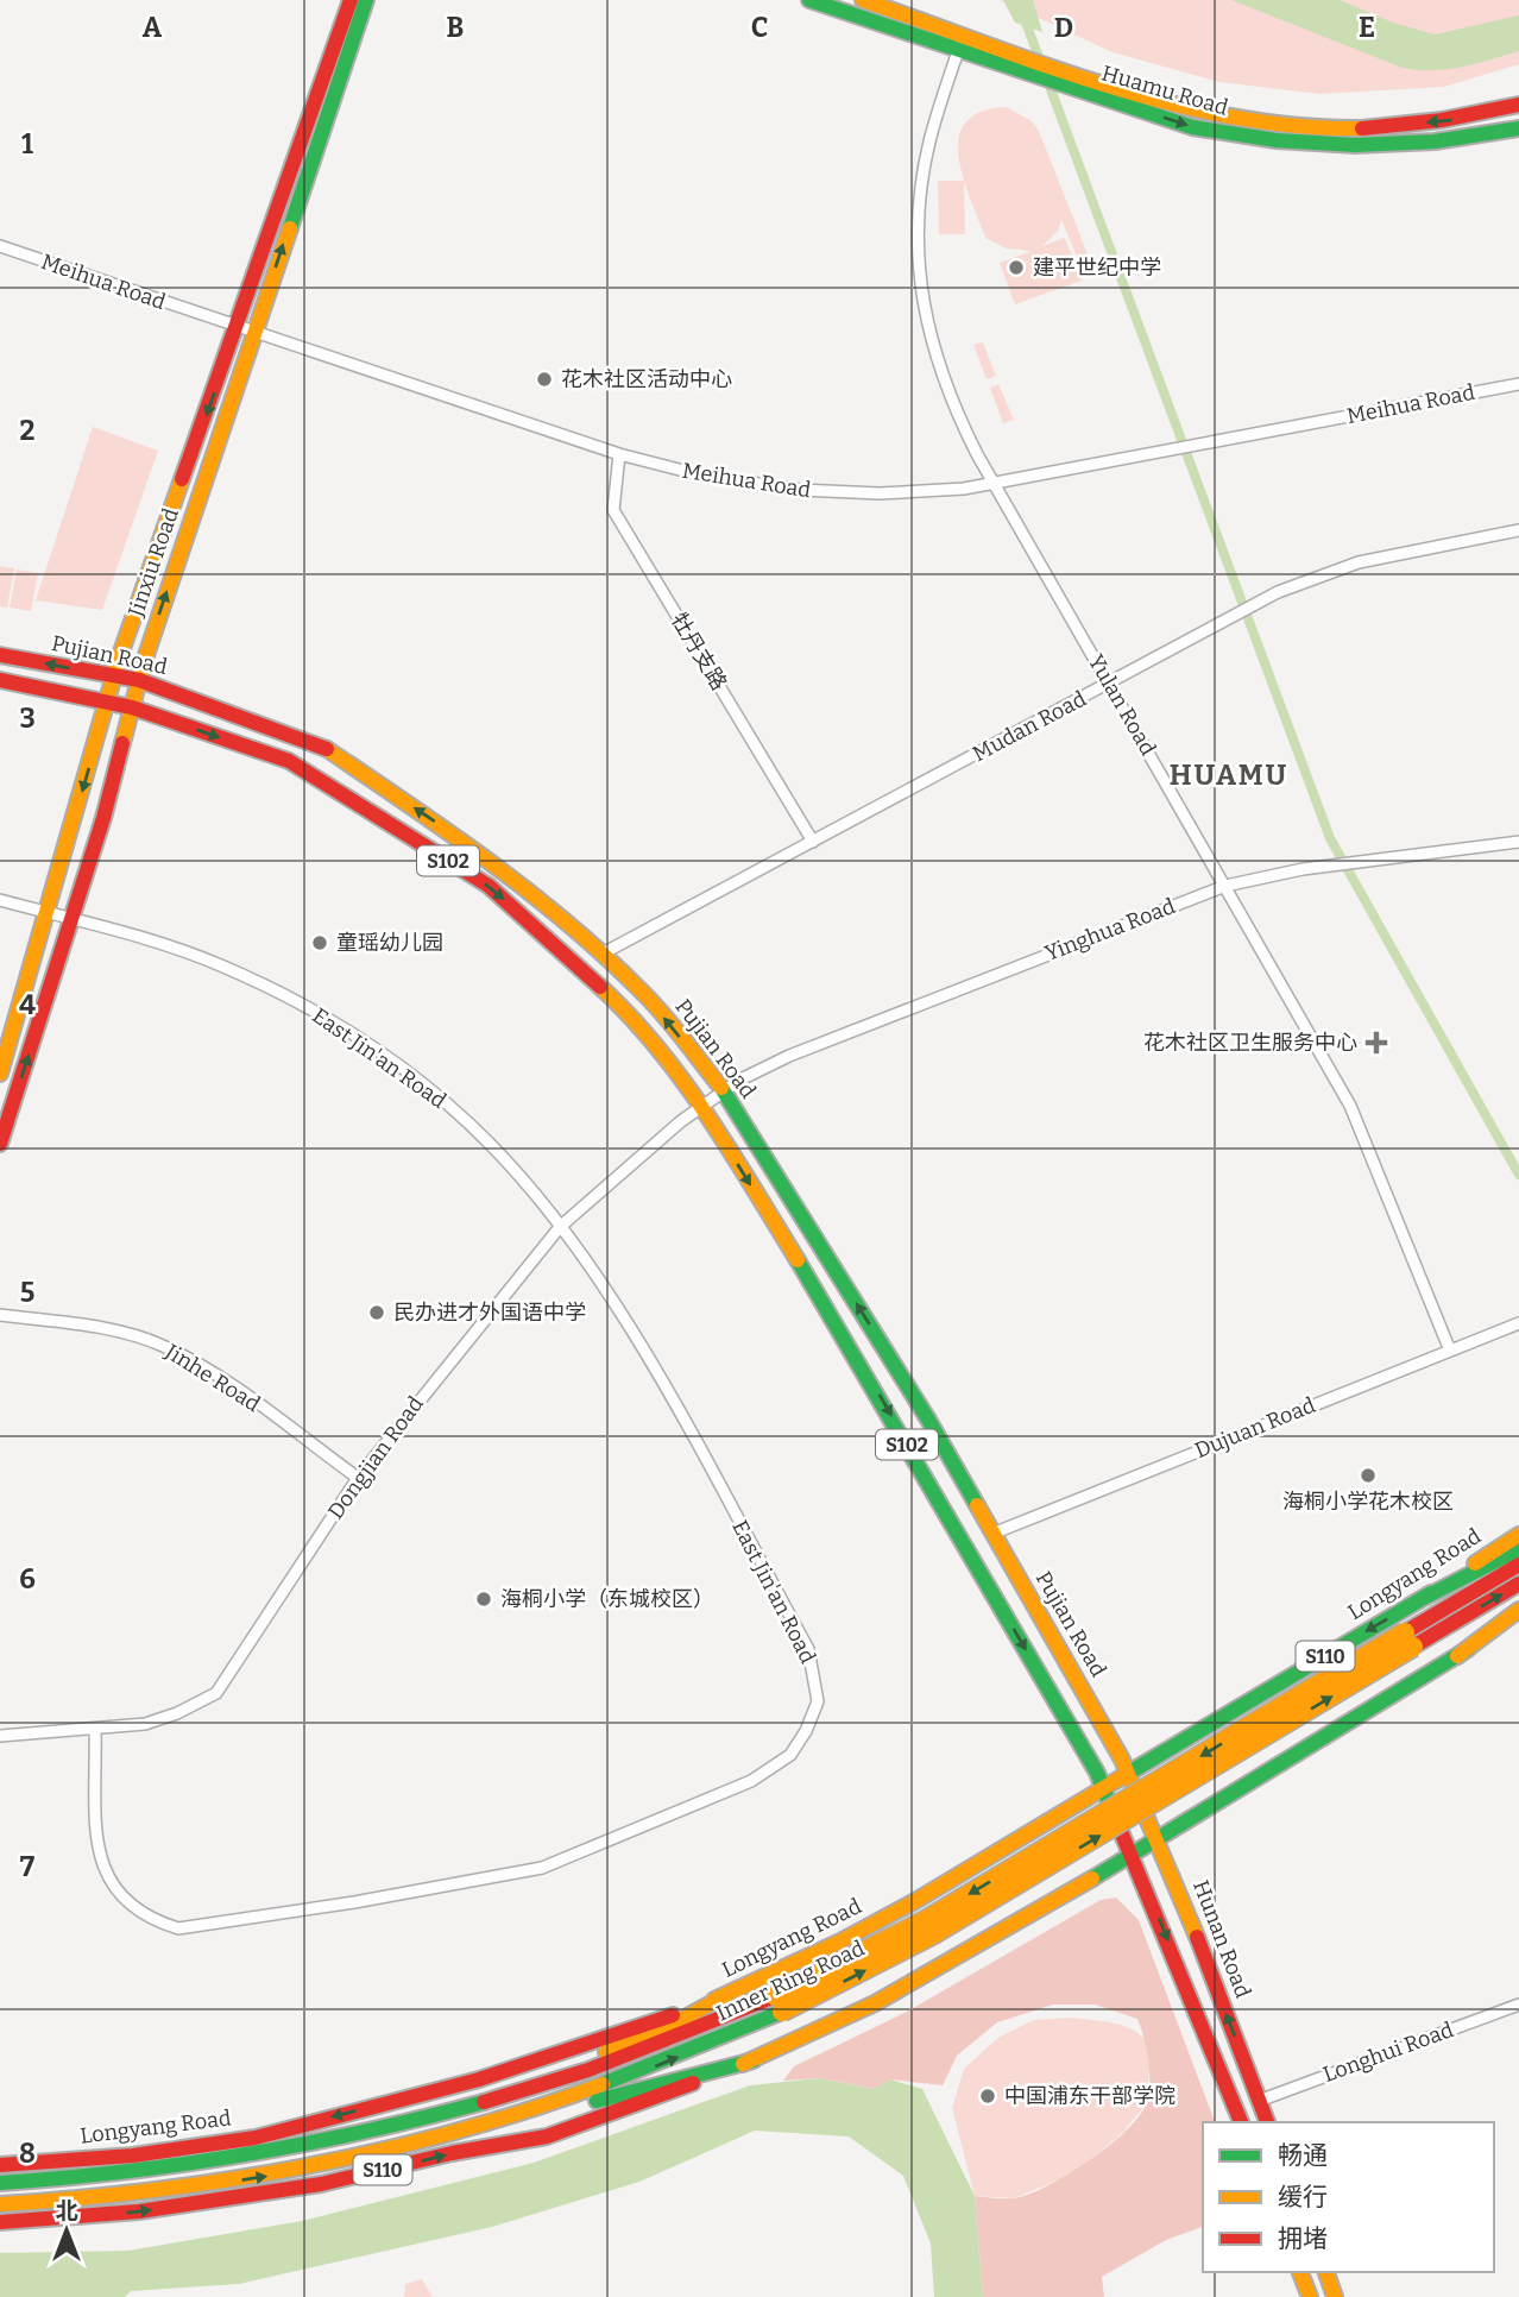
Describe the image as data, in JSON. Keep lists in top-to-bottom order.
{
  "streets": {
    "main road": [
      "Huamu Road",
      "Jinxiu Road",
      "Pujian Road",
      "S102",
      "Longyang Road",
      "S110",
      "Hunan Road",
      "Inner Ring Road"
    ],
    "street": [
      "Meihua Road",
      "牡丹支路",
      "Yulan Road",
      "Mudan Road",
      "Yinghua Road",
      "East Jin'an Road",
      "Jinhe Road",
      "Dujuan Road",
      "Dongjian Road",
      "Longhui Road"
    ]
  },
  "crossings": [
    ["Huamu Road", "Yulan Road"],
    ["Meihua Road", "Jinxiu Road"],
    ["Meihua Road", "牡丹支路"],
    ["Meihua Road", "Yulan Road"],
    ["Jinxiu Road", "Pujian Road"],
    ["Jinxiu Road", "S102"],
    ["Jinxiu Road", "East Jin'an Road"],
    ["牡丹支路", "Mudan Road"],
    ["Pujian Road", "Mudan Road"],
    ["Pujian Road", "Yinghua Road"],
    ["Pujian Road", "Dujuan Road"],
    ["Pujian Road", "Dongjian Road"],
    ["Pujian Road", "Longyang Road"],
    ["Pujian Road", "Hunan Road"],
    ["Yulan Road", "Mudan Road"],
    ["Yulan Road", "Yinghua Road"],
    ["Yulan Road", "Dujuan Road"],
    ["S102", "Dongjian Road"],
    ["S102", "Longyang Road"],
    ["S102", "S110"],
    ["Yinghua Road", "Dongjian Road"],
    ["East Jin'an Road", "Dongjian Road"],
    ["Jinhe Road", "Dongjian Road"],
    ["Longyang Road", "Hunan Road"],
    ["S110", "Hunan Road"],
    ["Hunan Road", "Longhui Road"]
  ],
  "districts": ["HUAMU"],
  "places": {
    "other": [
      "建平世纪中学",
      "花木社区活动中心",
      "童瑶幼儿园",
      "民办进才外国语中学",
      "海桐小学花木校区",
      "海桐小学（东城校区）",
      "中国浦东干部学院"
    ],
    "health": ["花木社区卫生服务中心"]
  },
  "legend": ["畅通", "缓行", "拥堵"],
  "north": "top",
  "grid": {
    "columns": [
      "A",
      "B",
      "C",
      "D",
      "E"
    ],
    "rows": [
      "1",
      "2",
      "3",
      "4",
      "5",
      "6",
      "7",
      "8"
    ]
  }
}
